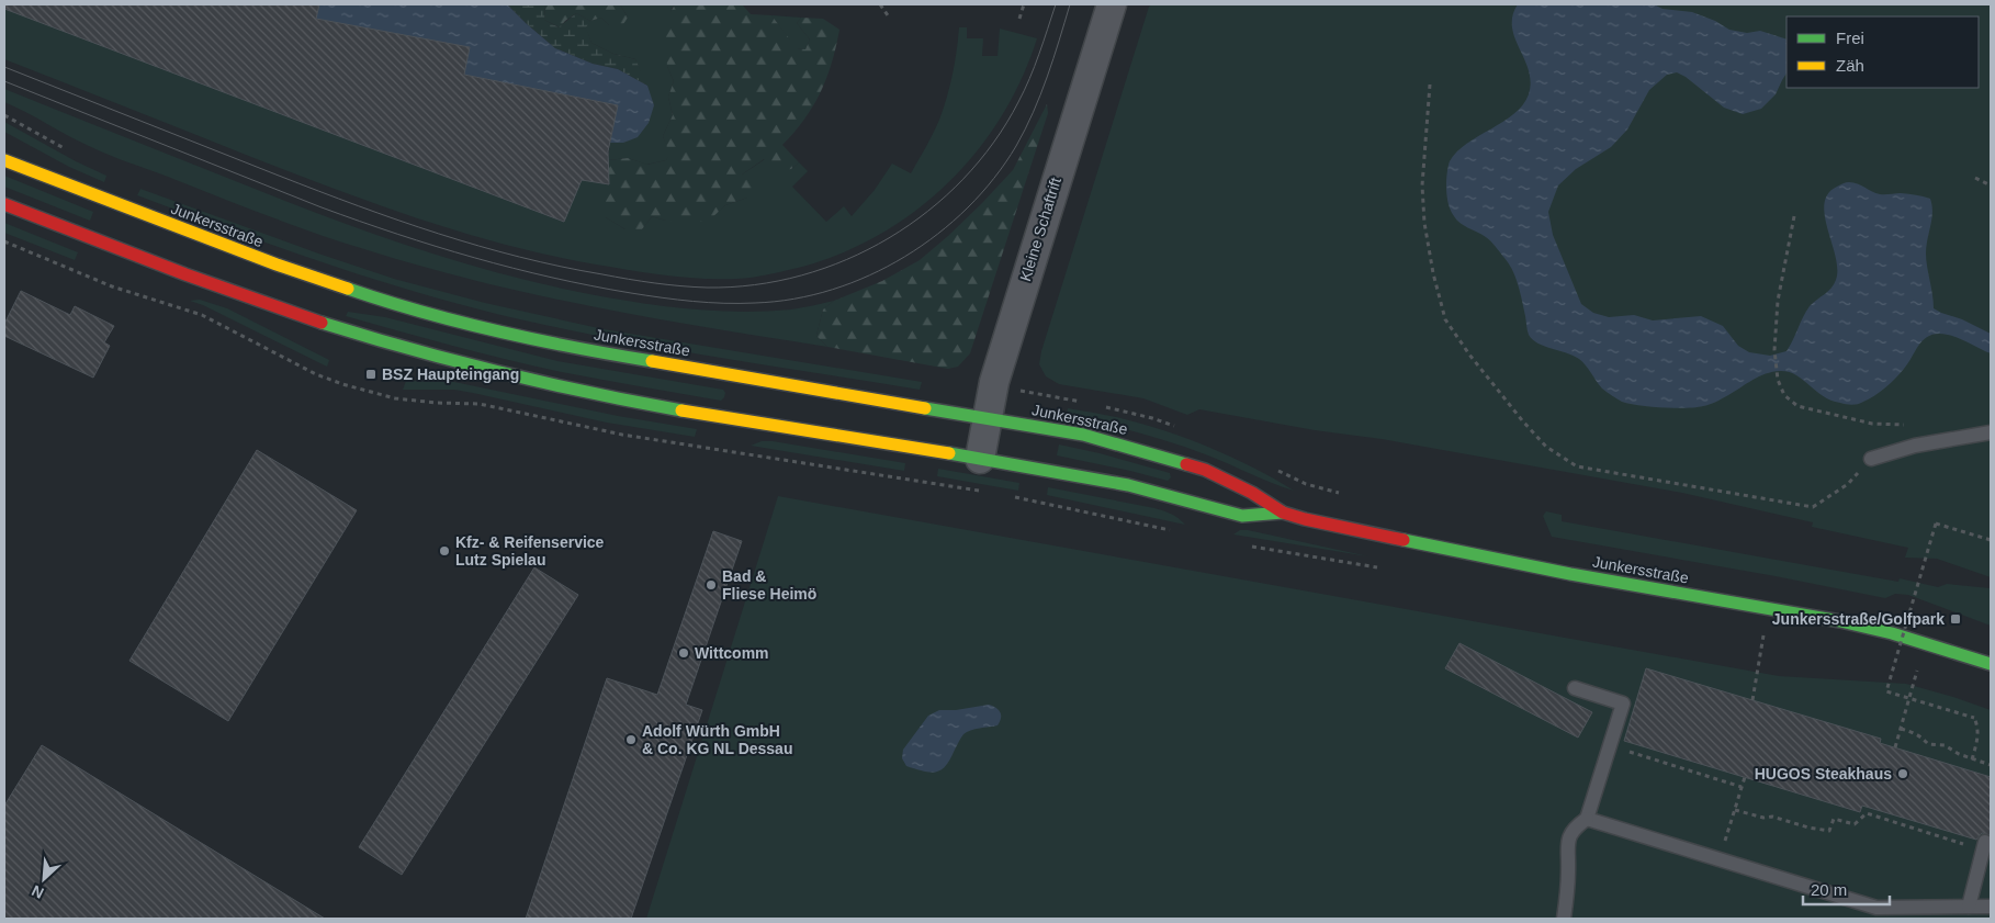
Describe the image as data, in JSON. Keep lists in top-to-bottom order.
{
  "streets": {
    "main road": ["Junkersstraße"],
    "street": ["Kleine Schaftrift"]
  },
  "crossings": [
    ["Junkersstraße", "Kleine Schaftrift"]
  ],
  "places": {
    "transit": ["BSZ Haupteingang", "Junkersstraße/Golfpark"],
    "other": [
      "Kfz- & Reifenservice Lutz Spielau",
      "Bad & Fliese Heimö",
      "Wittcomm",
      "Adolf Würth GmbH & Co. KG NL Dessau",
      "HUGOS Steakhaus"
    ]
  },
  "legend": ["Frei", "Zäh"],
  "scale_bar": "20 m",
  "north": "bottom left"
}
